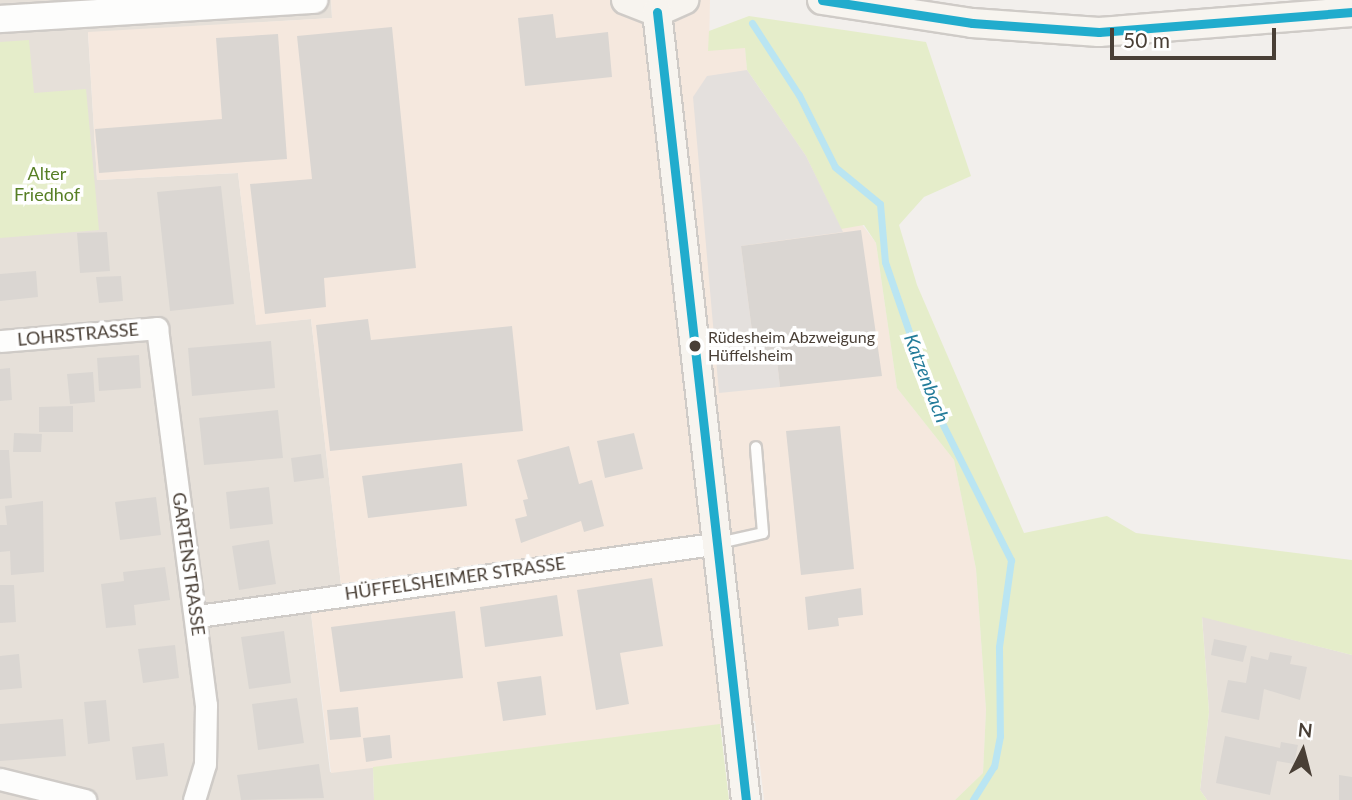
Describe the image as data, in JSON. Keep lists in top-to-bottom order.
{
  "streets": {
    "street": ["LOHRSTRASSE", "GARTENSTRASSE", "HÜFFELSHEIMER STRASSE"]
  },
  "crossings": [
    ["LOHRSTRASSE", "GARTENSTRASSE"],
    ["GARTENSTRASSE", "HÜFFELSHEIMER STRASSE"]
  ],
  "water": ["Katzenbach"],
  "parks": ["Alter Friedhof"],
  "places": ["Rüdesheim Abzweigung Hüffelsheim"],
  "scale_bar": "50 m",
  "north": "top"
}
